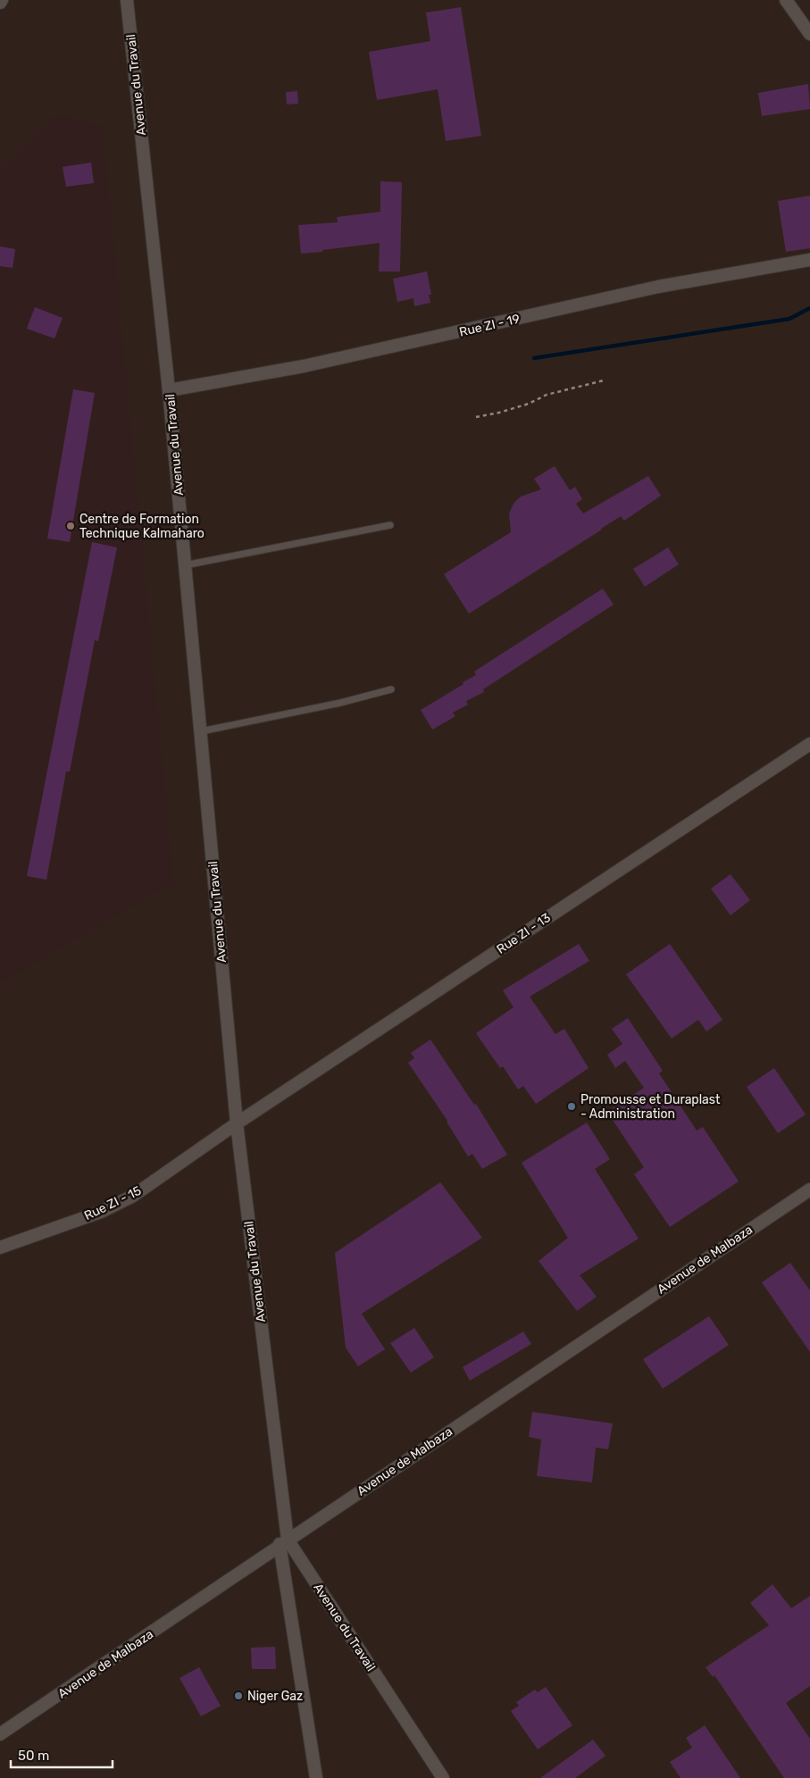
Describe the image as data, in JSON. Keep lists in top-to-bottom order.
{
  "streets": {
    "street": [
      "Avenue du Travail",
      "Rue ZI - 19",
      "Rue ZI - 13",
      "Rue ZI - 15",
      "Avenue de Malbaza"
    ]
  },
  "crossings": [
    ["Avenue du Travail", "Rue ZI - 19"],
    ["Avenue du Travail", "Rue ZI - 13"],
    ["Avenue du Travail", "Rue ZI - 15"],
    ["Avenue du Travail", "Avenue de Malbaza"],
    ["Rue ZI - 13", "Rue ZI - 15"]
  ],
  "places": ["Centre de Formation Technique Kalmaharo", "Promousse et Duraplast - Administration", "Niger Gaz"],
  "scale_bar": "50 m"
}
